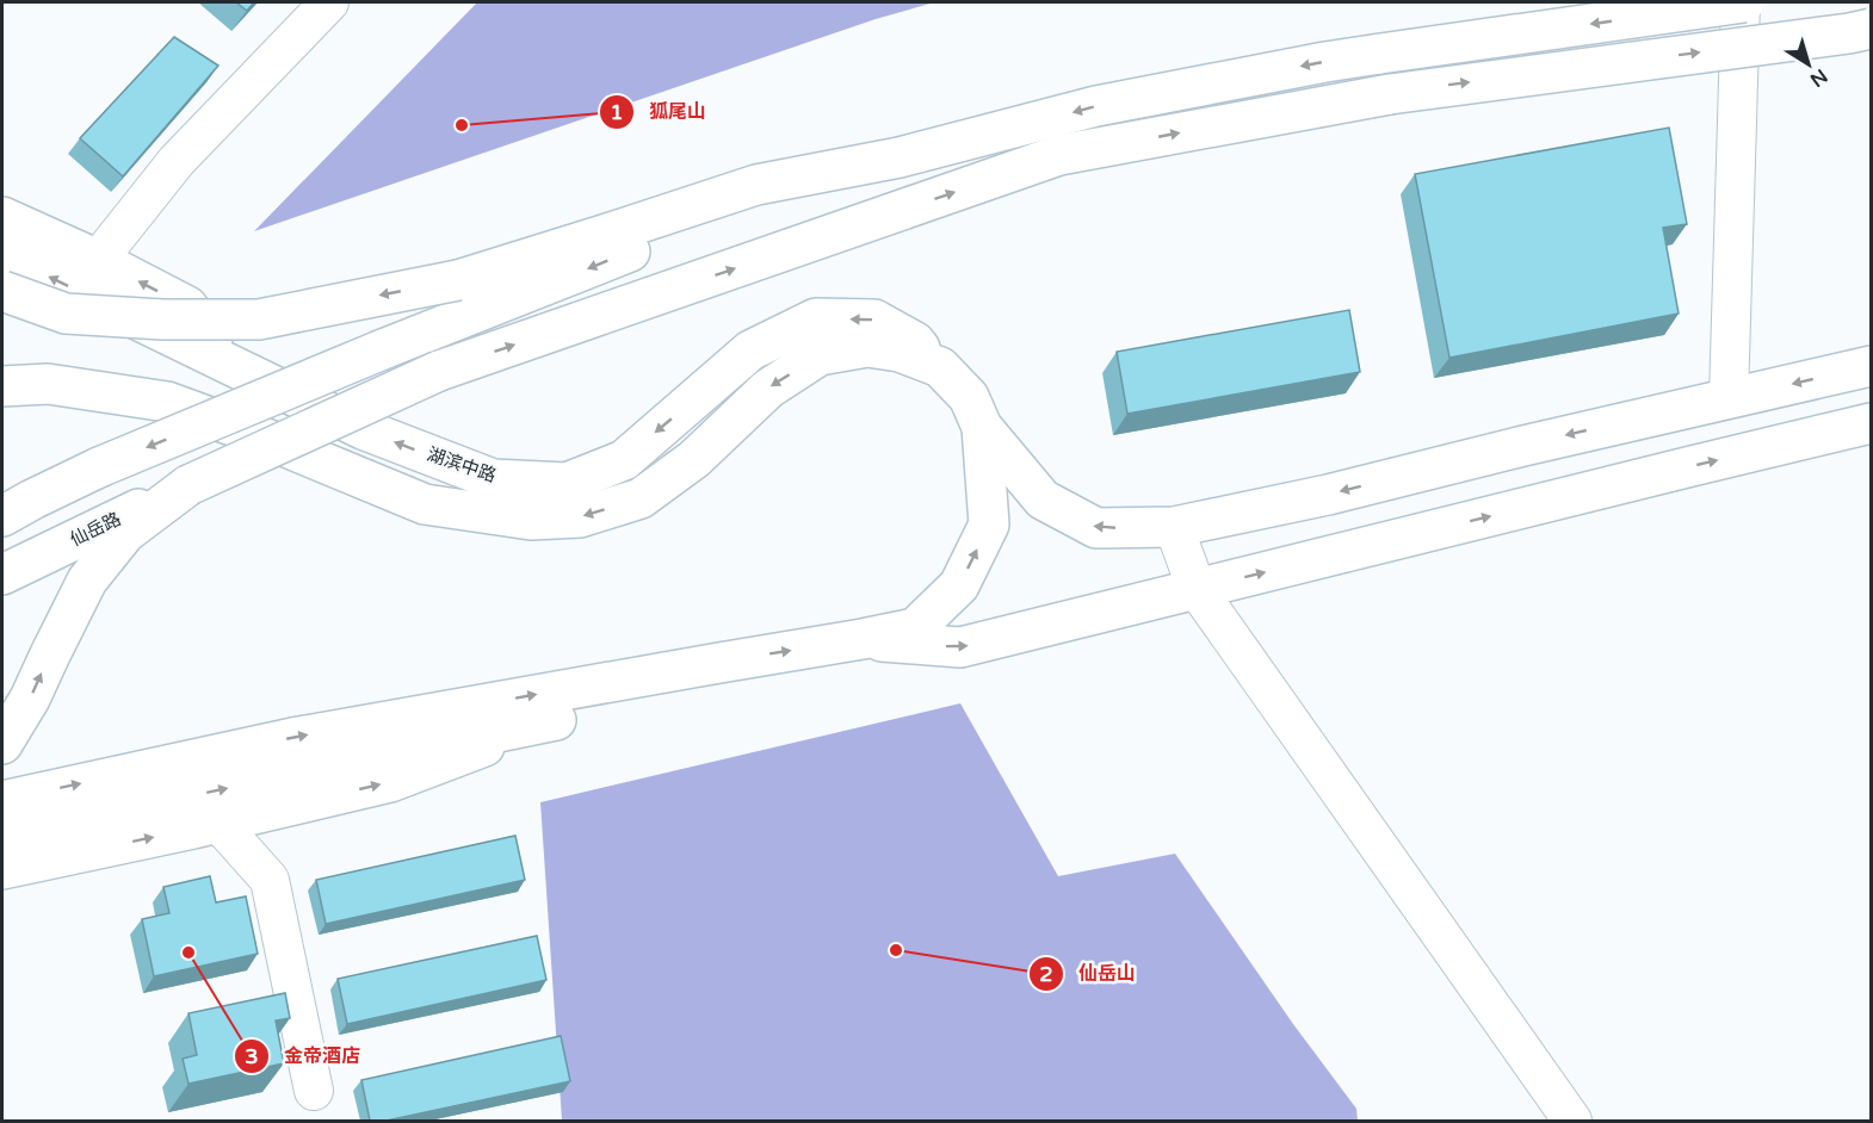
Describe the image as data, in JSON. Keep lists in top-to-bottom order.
{
  "streets": {
    "main road": ["湖滨中路", "仙岳路"]
  },
  "places": ["狐尾山", "仙岳山", "金帝酒店"],
  "north": "bottom right"
}
